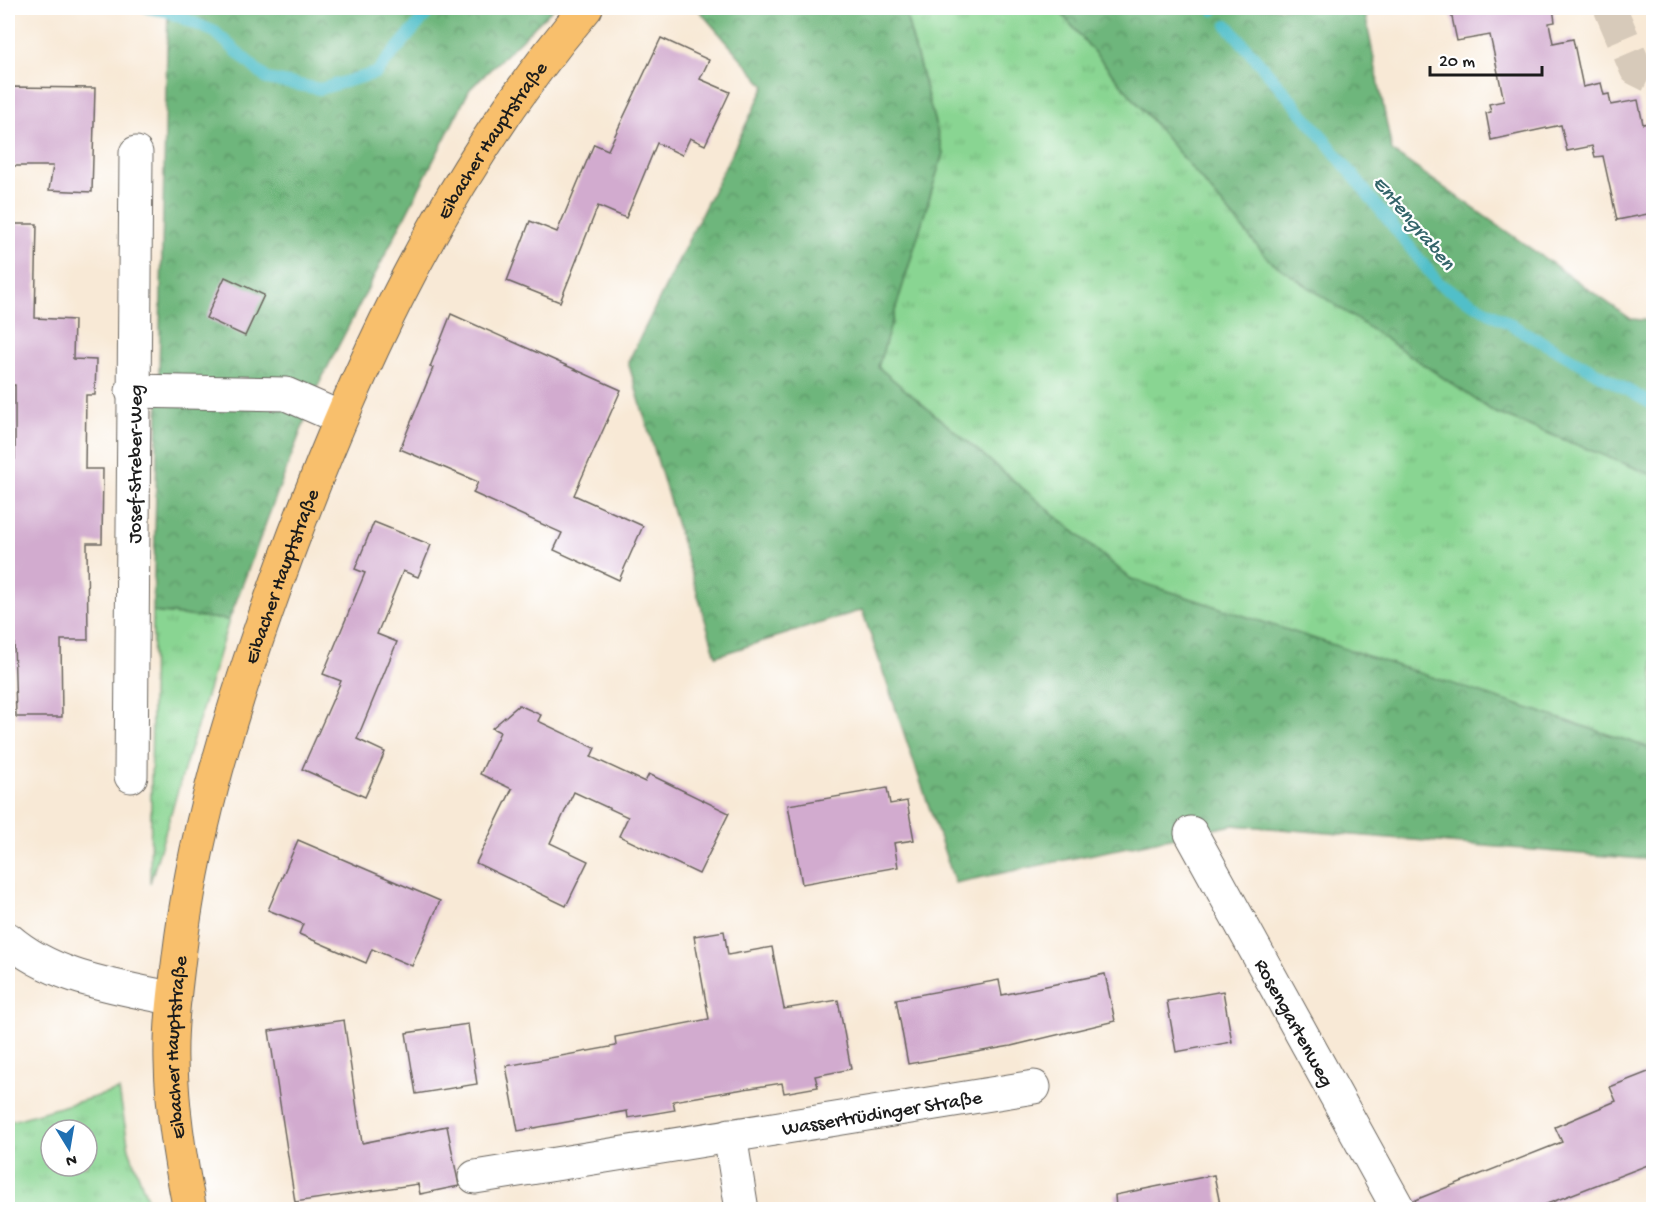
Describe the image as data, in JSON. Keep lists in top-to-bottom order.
{
  "streets": {
    "main road": ["Eibacher Hauptstraße"],
    "street": ["Josef-Streber-Weg", "Rosengartenweg", "Wassertrüdinger Straße"]
  },
  "water": ["Entengraben"],
  "scale_bar": "20 m",
  "north": "bottom"
}
